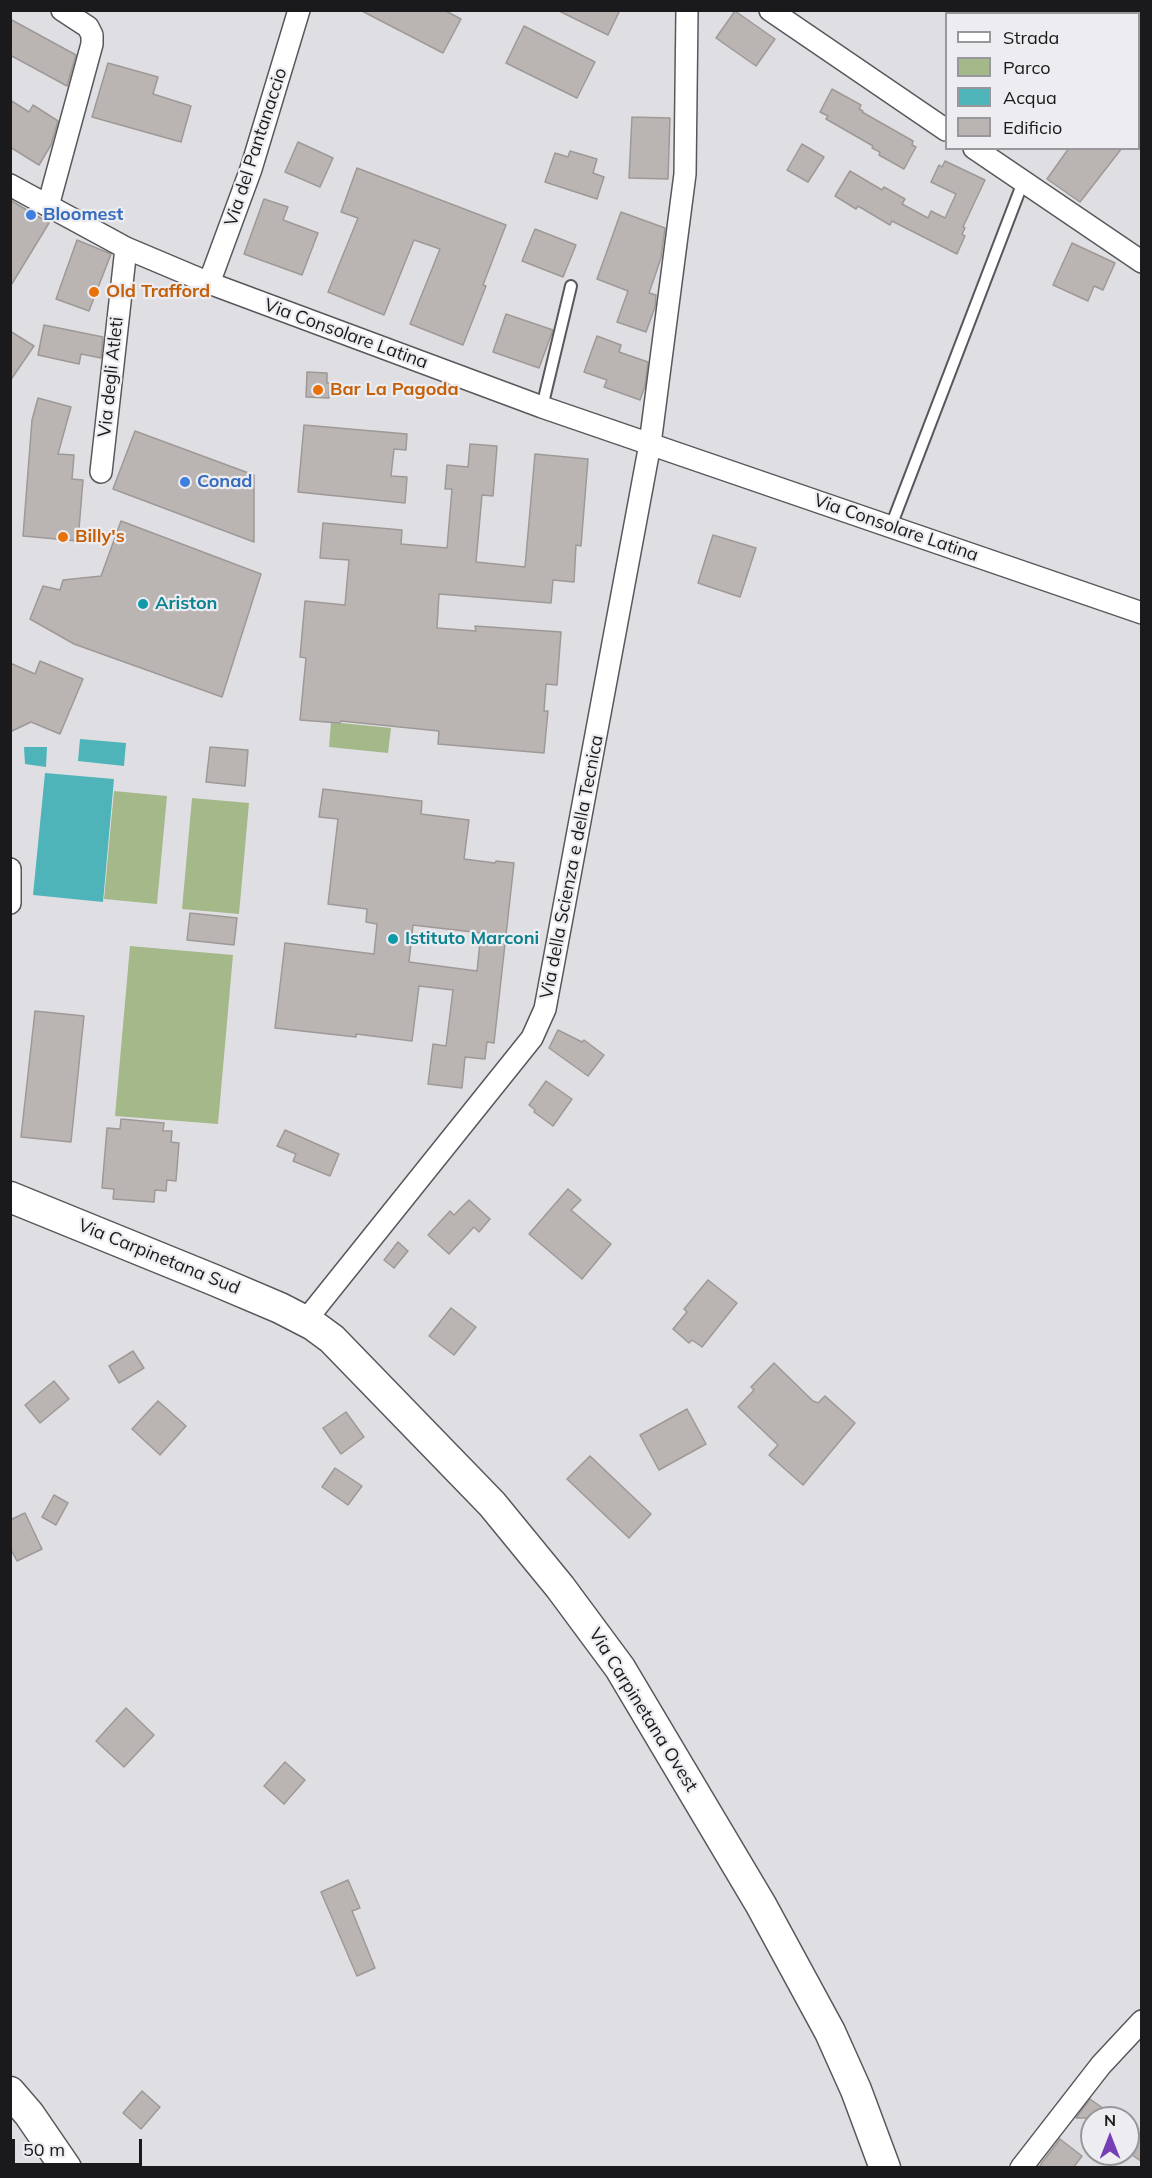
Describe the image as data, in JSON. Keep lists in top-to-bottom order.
{
  "streets": {
    "main road": ["Via Carpinetana Sud", "Via Carpinetana Ovest"],
    "street": [
      "Via del Pantanaccio",
      "Via Consolare Latina",
      "Via degli Atleti",
      "Via della Scienza e della Tecnica"
    ]
  },
  "crossings": [
    ["Via del Pantanaccio", "Via Consolare Latina"],
    ["Via Consolare Latina", "Via degli Atleti"],
    ["Via Consolare Latina", "Via della Scienza e della Tecnica"],
    ["Via della Scienza e della Tecnica", "Via Carpinetana Sud"],
    ["Via della Scienza e della Tecnica", "Via Carpinetana Ovest"],
    ["Via Carpinetana Sud", "Via Carpinetana Ovest"]
  ],
  "places": [
    "Bloomest",
    "Old Trafford",
    "Bar La Pagoda",
    "Conad",
    "Billy's",
    "Ariston",
    "Istituto Marconi"
  ],
  "legend": [
    "Strada",
    "Parco",
    "Acqua",
    "Edificio"
  ],
  "scale_bar": "50 m",
  "north": "top"
}
